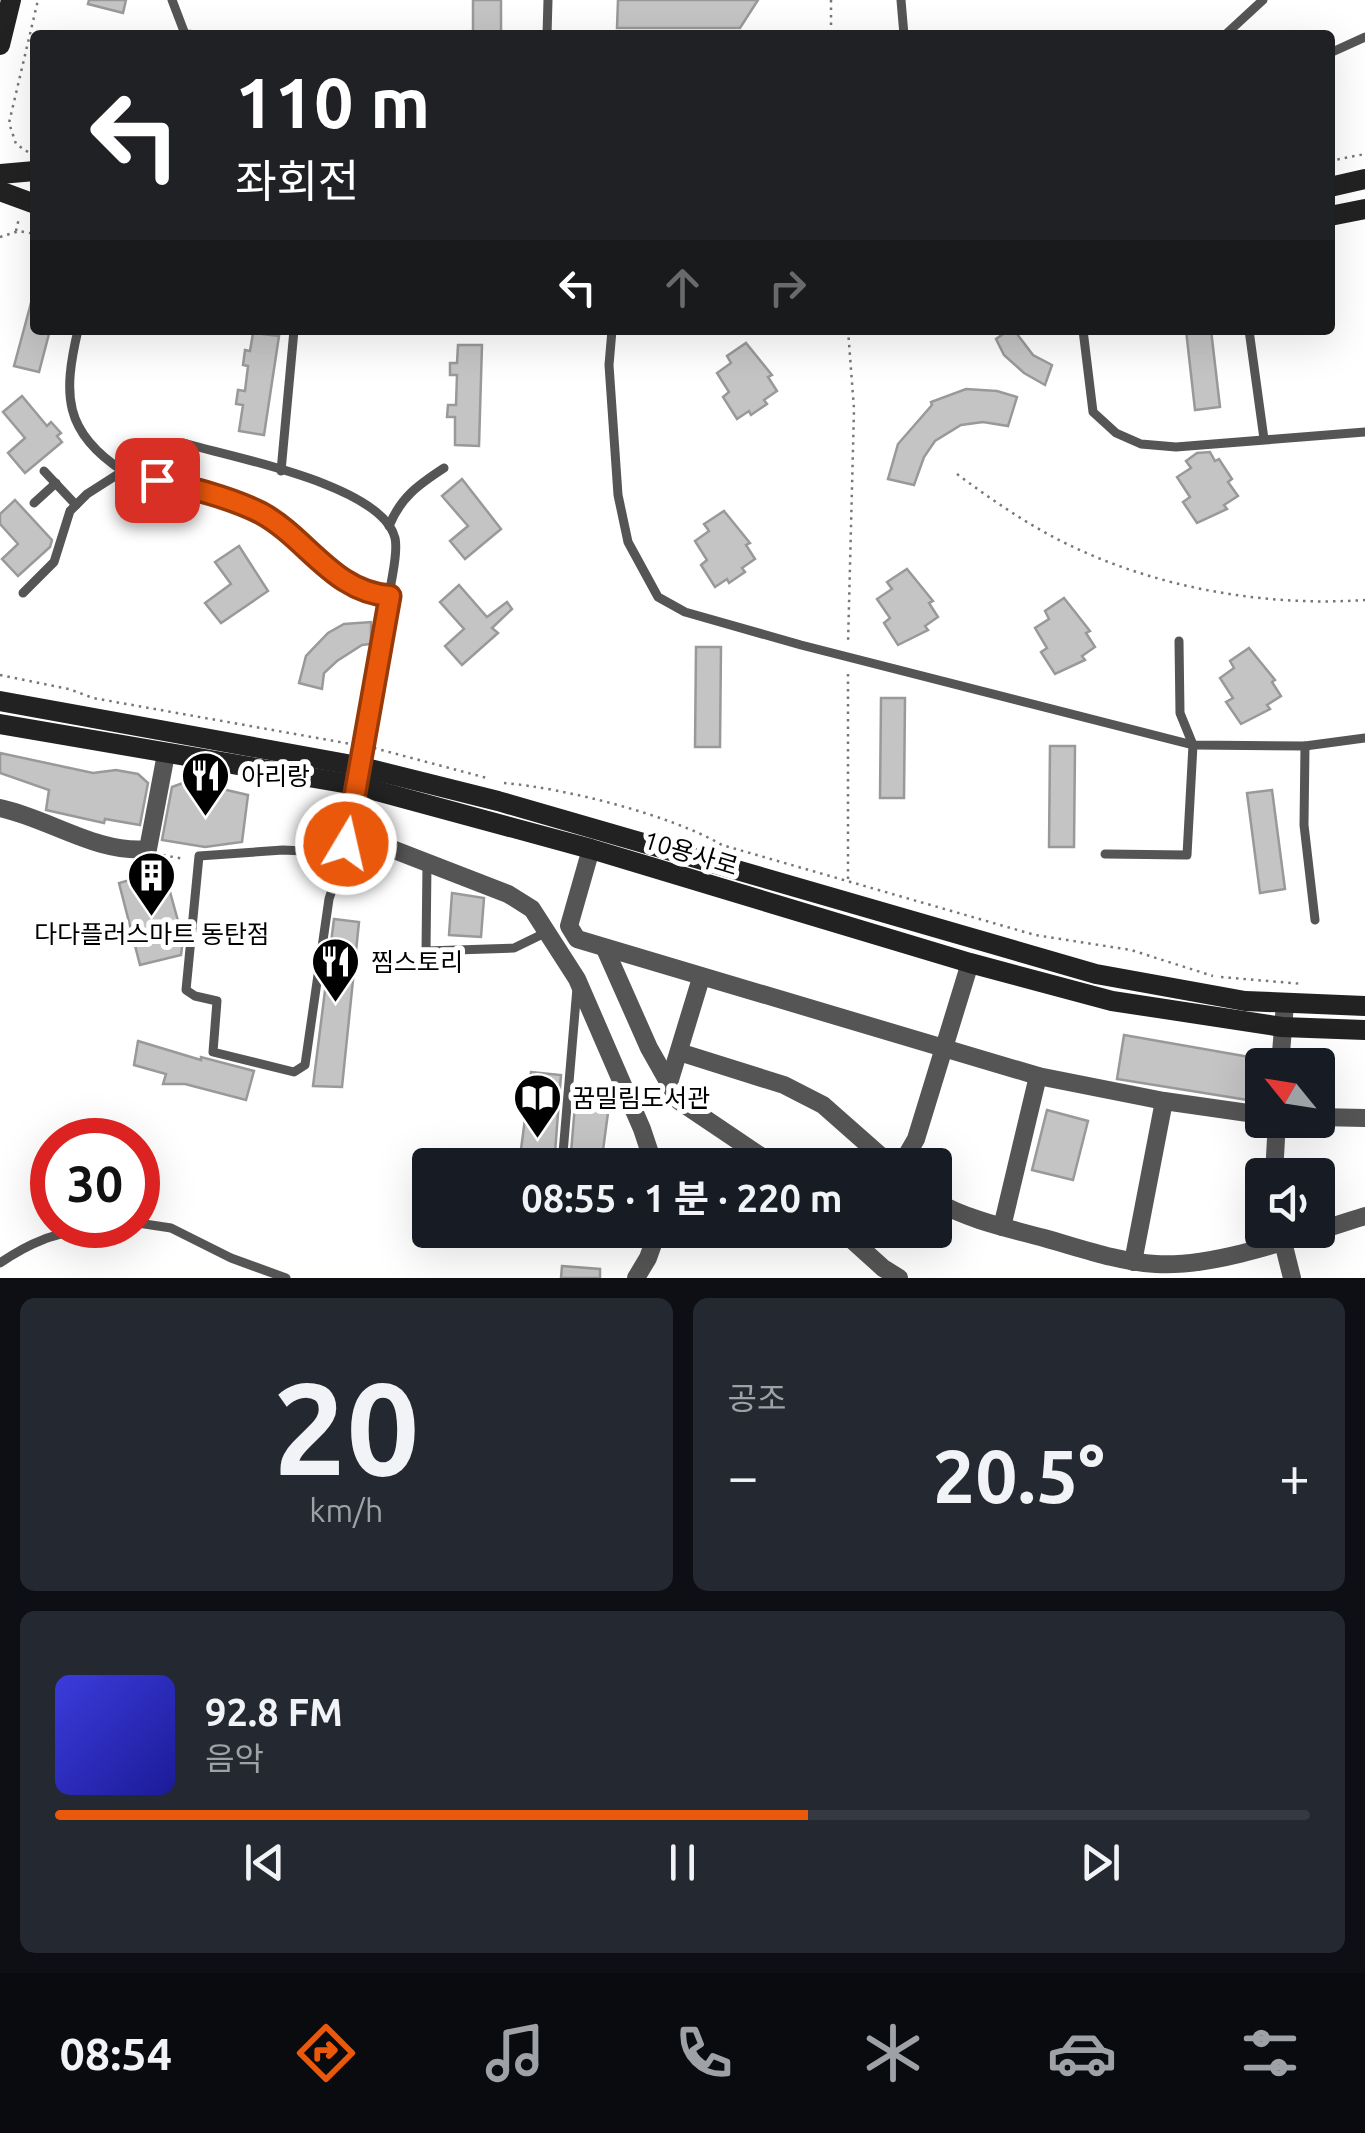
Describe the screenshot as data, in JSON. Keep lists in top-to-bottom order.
{
  "streets": {
    "street": ["10용사로"]
  },
  "places": {
    "restaurant": ["아리랑", "찜스토리"],
    "building": ["다다플러스마트 동탄점"],
    "library": ["꿈밀림도서관"]
  },
  "north": "top left",
  "page": {
    "turn": ["110 m", "좌회전"],
    "limit": "30",
    "trip": "08:55 · 1 분 · 220 m",
    "tile": [
      ["20", "km/h"],
      "공조"
    ],
    "heat": ["−", "20.5°", "+"],
    "song": ["92.8 FM", "음악"],
    "tabs": "08:54"
  }
}
